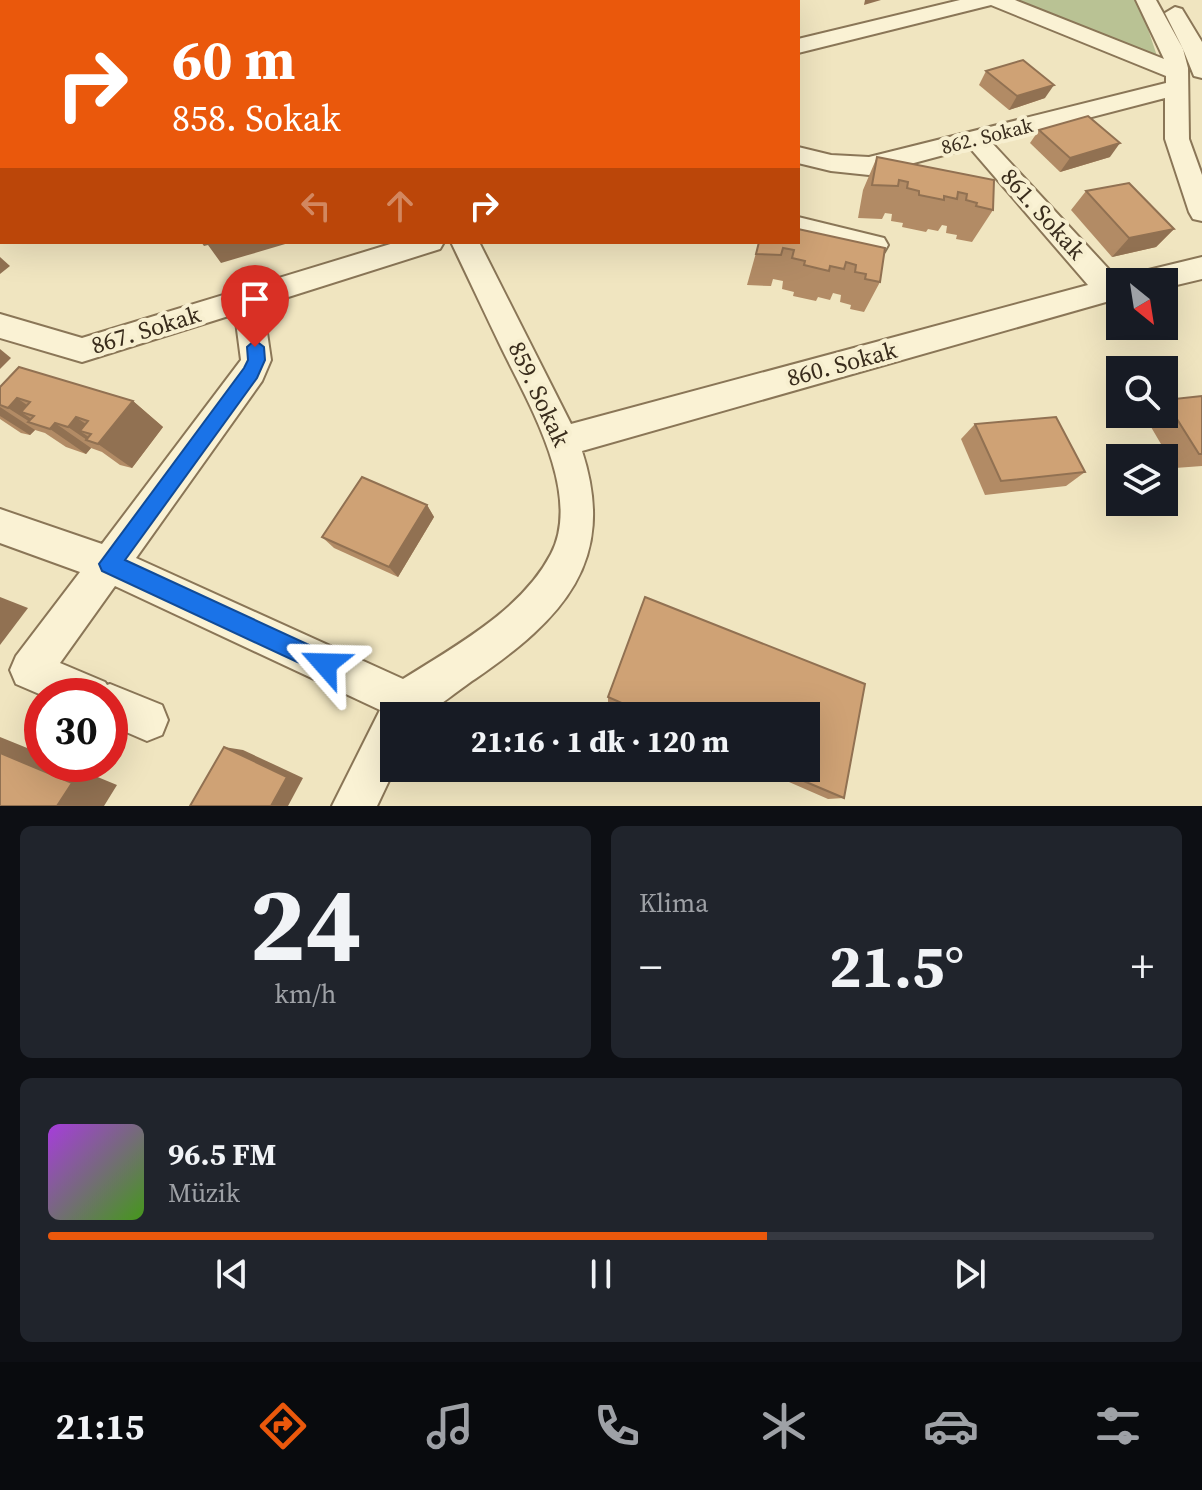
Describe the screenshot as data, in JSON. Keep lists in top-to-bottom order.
{
  "streets": {
    "street": [
      "862. Sokak",
      "861. Sokak",
      "867. Sokak",
      "860. Sokak",
      "859. Sokak"
    ]
  },
  "crossings": [
    ["862. Sokak", "861. Sokak"],
    ["860. Sokak", "859. Sokak"]
  ],
  "north": "bottom right",
  "page": {
    "turn": ["60 m", "858. Sokak"],
    "limit": "30",
    "trip": "21:16 · 1 dk · 120 m",
    "tile": [
      ["24", "km/h"],
      "Klima"
    ],
    "heat": ["−", "21.5°", "+"],
    "song": ["96.5 FM", "Müzik"],
    "tabs": "21:15"
  }
}
